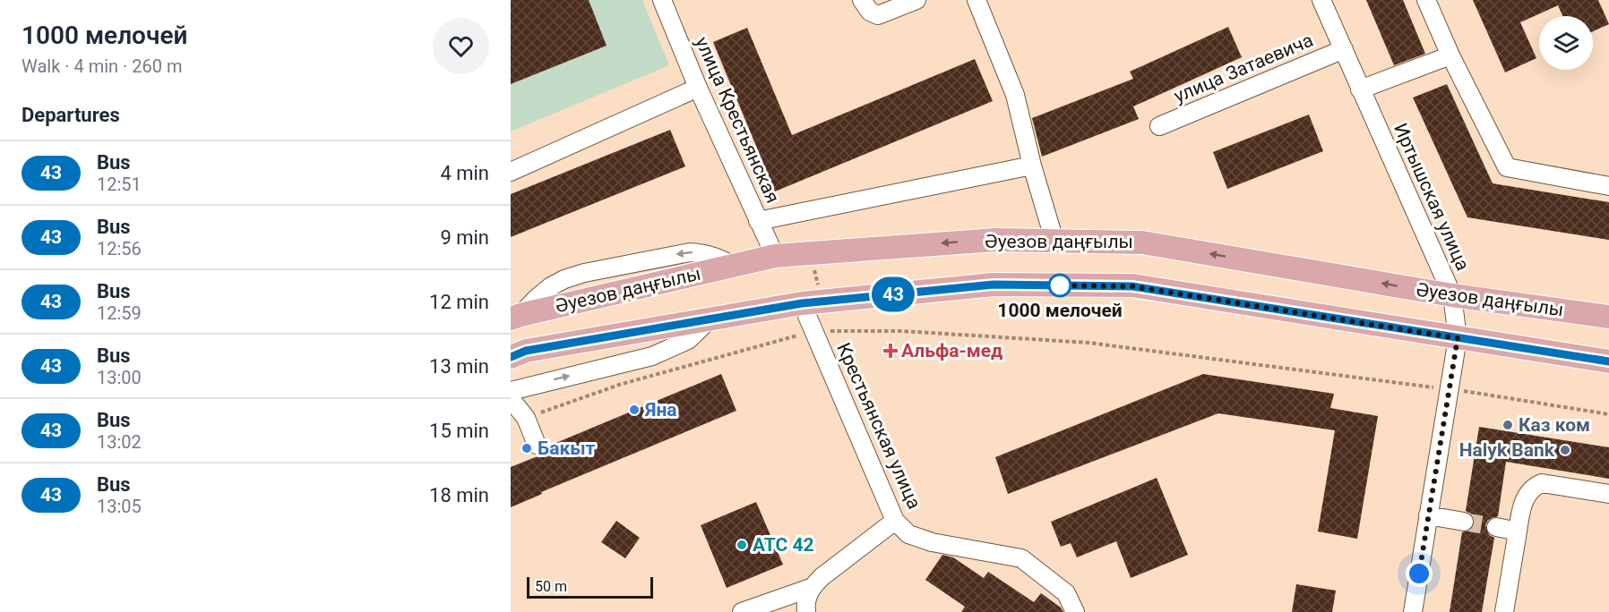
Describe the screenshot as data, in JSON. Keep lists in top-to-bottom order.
{
  "streets": {
    "main road": ["Әуезов даңғылы"],
    "street": [
      "улица Затаевича",
      "улица Крестьянская",
      "Иртышская улица",
      "Крестьянская улица"
    ]
  },
  "crossings": [
    ["улица Затаевича", "Иртышская улица"],
    ["улица Крестьянская", "Әуезов даңғылы"],
    ["Иртышская улица", "Әуезов даңғылы"],
    ["Әуезов даңғылы", "Крестьянская улица"]
  ],
  "places": {
    "other": [
      "1000 мелочей",
      "Яна",
      "Каз ком",
      "Бакыт",
      "Halyk Bank",
      "АТС 42"
    ],
    "health": ["Альфа-мед"]
  },
  "lines": ["bus line 43"],
  "scale_bar": "50 m",
  "page": {
    "heading": [
      ["1000 мелочей", "Walk · 4 min · 260 m"],
      "Departures"
    ],
    "on_map": "43",
    "list": [
      {
        "mark": "43",
        "name": "Bus",
        "note": "12:51",
        "value": "4 min"
      },
      {
        "mark": "43",
        "name": "Bus",
        "note": "12:56",
        "value": "9 min"
      },
      {
        "mark": "43",
        "name": "Bus",
        "note": "12:59",
        "value": "12 min"
      },
      {
        "mark": "43",
        "name": "Bus",
        "note": "13:00",
        "value": "13 min"
      },
      {
        "mark": "43",
        "name": "Bus",
        "note": "13:02",
        "value": "15 min"
      },
      {
        "mark": "43",
        "name": "Bus",
        "note": "13:05",
        "value": "18 min"
      }
    ],
    "scale": "50 m"
  }
}
